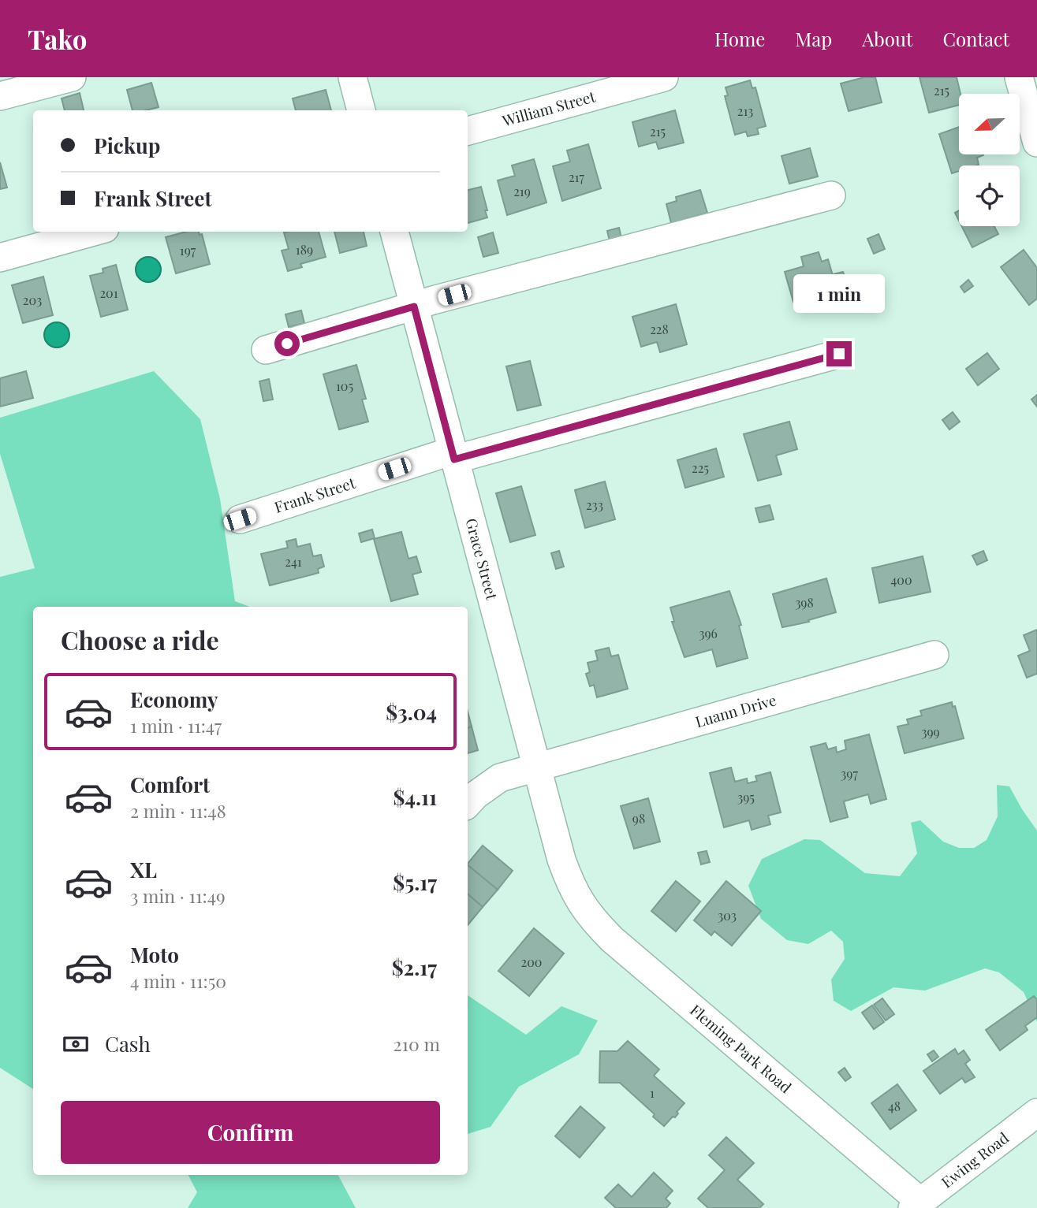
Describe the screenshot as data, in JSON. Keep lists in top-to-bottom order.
{
  "streets": {
    "street": [
      "William Street",
      "Frank Street",
      "Grace Street",
      "Luann Drive",
      "Fleming Park Road",
      "Ewing Road"
    ]
  },
  "crossings": [
    ["Frank Street", "Grace Street"],
    ["Grace Street", "Luann Drive"],
    ["Grace Street", "Fleming Park Road"],
    ["Fleming Park Road", "Ewing Road"]
  ],
  "house_numbers": [
    "215",
    "213",
    "215",
    "217",
    "219",
    "189",
    "197",
    "201",
    "203",
    "228",
    "105",
    "225",
    "233",
    "241",
    "400",
    "398",
    "396",
    "399",
    "397",
    "395",
    "98",
    "303",
    "200",
    "1",
    "48"
  ],
  "north": "left",
  "page": {
    "header": "Tako",
    "nav": [
      "Home",
      "Map",
      "About",
      "Contact"
    ],
    "banner": ["Pickup", "Frank Street"],
    "bubble": "1 min",
    "heading": "Choose a ride",
    "list": [
      {
        "name": "Economy",
        "note": "1 min · 11:47",
        "value": "$3.04"
      },
      {
        "name": "Comfort",
        "note": "2 min · 11:48",
        "value": "$4.11"
      },
      {
        "name": "XL",
        "note": "3 min · 11:49",
        "value": "$5.17"
      },
      {
        "name": "Moto",
        "note": "4 min · 11:50",
        "value": "$2.17"
      }
    ],
    "pay": ["Cash", "210 m"],
    "buttons": "Confirm"
  }
}
